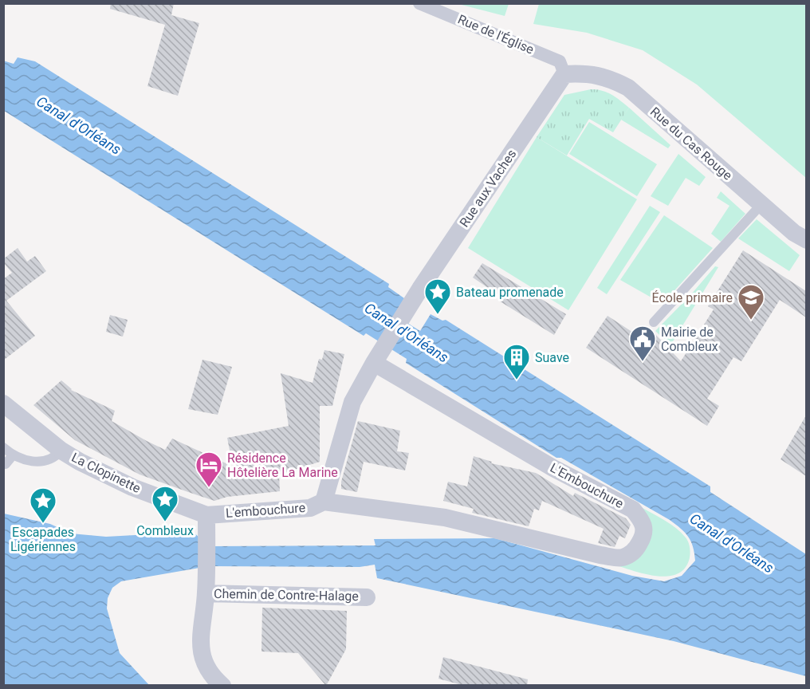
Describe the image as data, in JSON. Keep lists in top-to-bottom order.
{
  "streets": {
    "street": [
      "Rue de l'Église",
      "Rue du Cas Rouge",
      "Rue aux Vaches",
      "La Clopinette",
      "L'Embouchure",
      "L'embouchure",
      "Chemin de Contre-Halage"
    ]
  },
  "crossings": [
    ["Rue de l'Église", "Rue du Cas Rouge"],
    ["Rue de l'Église", "Rue aux Vaches"],
    ["Rue du Cas Rouge", "Rue aux Vaches"],
    ["Rue aux Vaches", "L'Embouchure"],
    ["La Clopinette", "L'embouchure"],
    ["L'Embouchure", "L'embouchure"]
  ],
  "water": ["Canal d'Orléans"],
  "places": {
    "place": ["Bateau promenade", "Combleux", "Escapades Ligériennes"],
    "school or university": ["École primaire"],
    "public building": ["Mairie de Combleux"],
    "building": ["Suave"],
    "hotel": ["Résidence Hôtelière La Marine"]
  }
}
